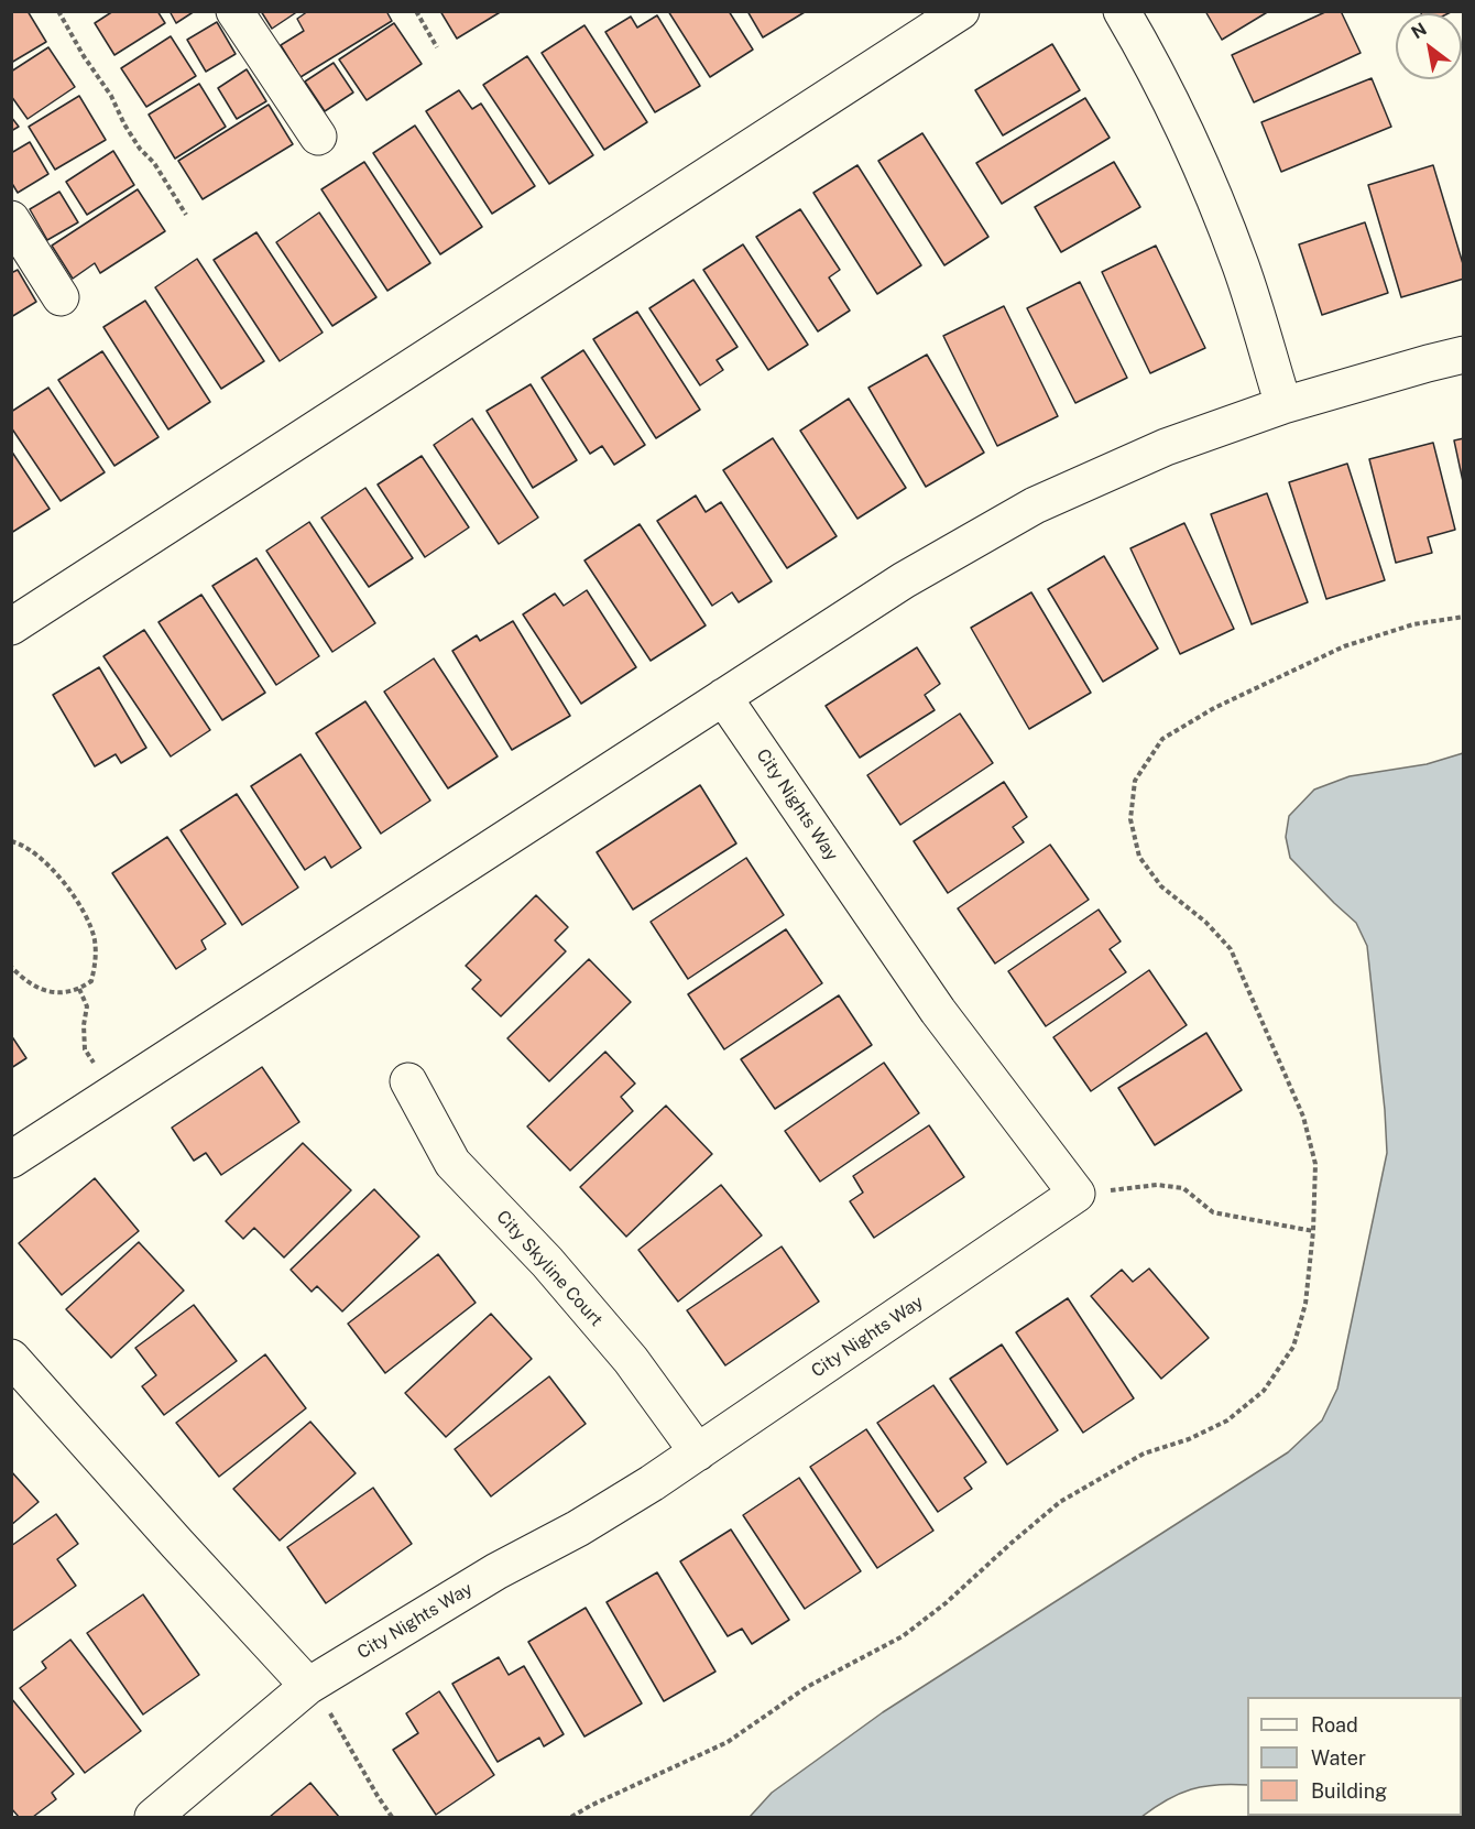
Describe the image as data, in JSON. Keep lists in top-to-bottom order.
{
  "streets": {
    "street": ["City Nights Way", "City Skyline Court"]
  },
  "crossings": [
    ["City Nights Way", "City Skyline Court"]
  ],
  "legend": ["Road", "Water", "Building"],
  "north": "top left"
}
